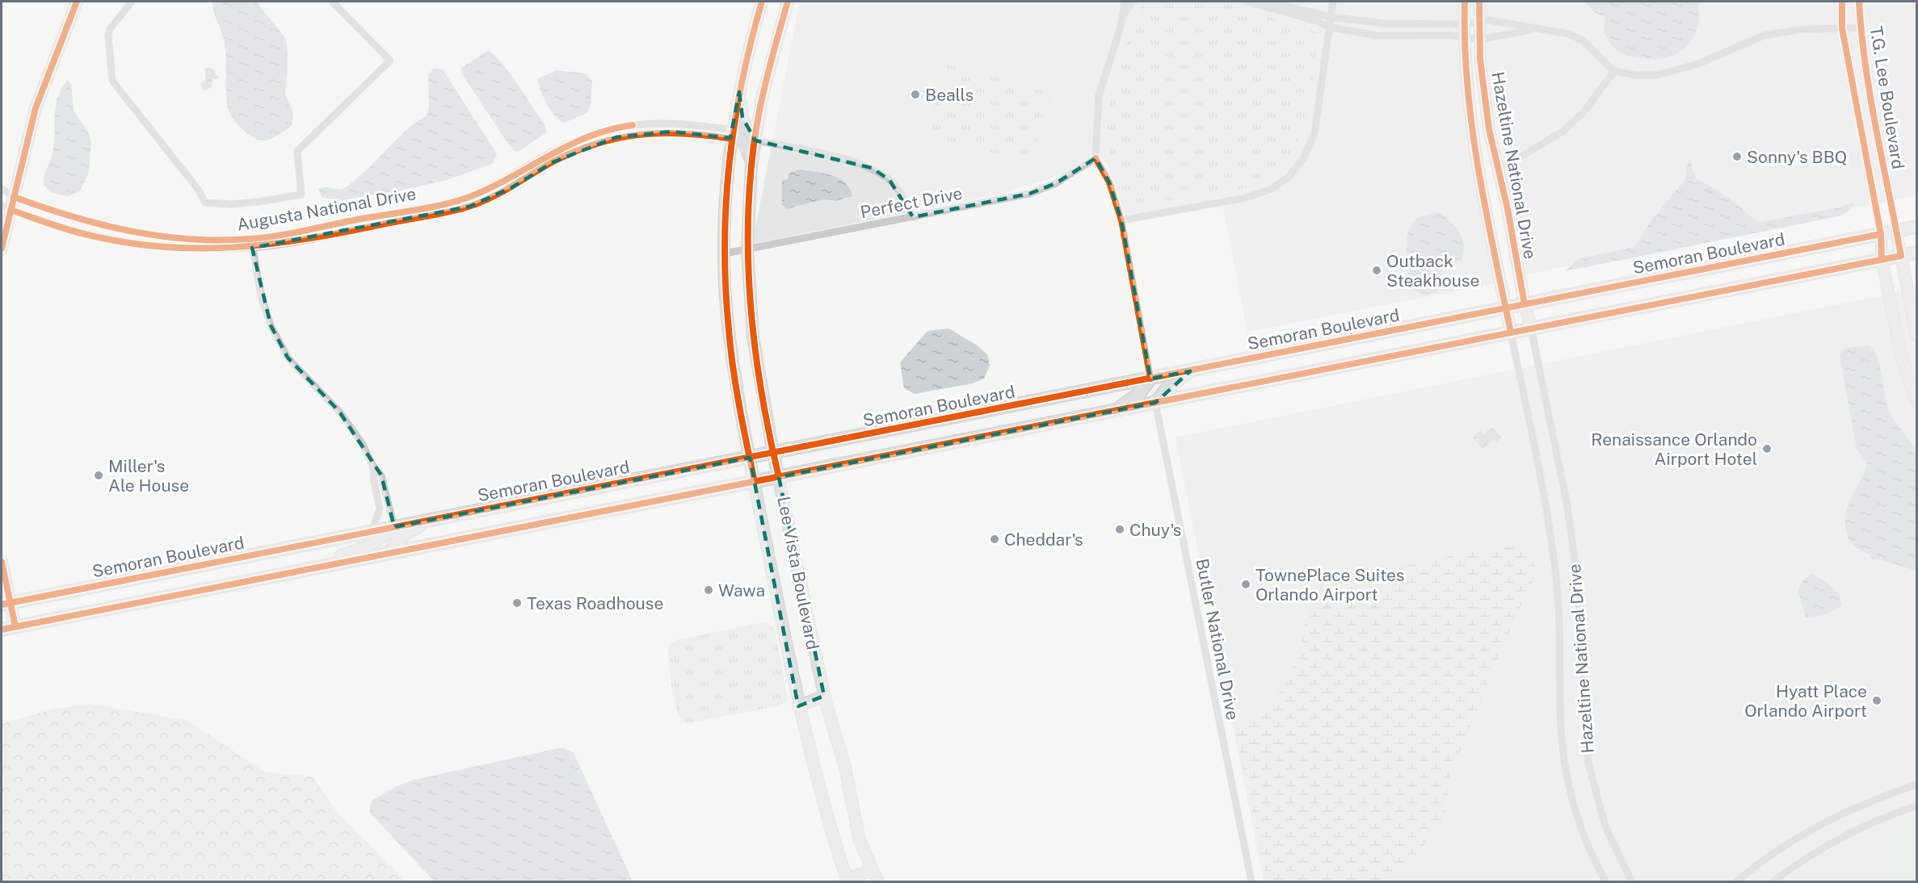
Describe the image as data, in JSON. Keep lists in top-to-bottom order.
{
  "streets": {
    "main road": ["Semoran Boulevard"],
    "street": [
      "T.G. Lee Boulevard",
      "Hazeltine National Drive",
      "Perfect Drive",
      "Augusta National Drive",
      "Lee Vista Boulevard",
      "Butler National Drive"
    ]
  },
  "crossings": [
    ["T.G. Lee Boulevard", "Semoran Boulevard"],
    ["Hazeltine National Drive", "Semoran Boulevard"],
    ["Perfect Drive", "Lee Vista Boulevard"],
    ["Augusta National Drive", "Lee Vista Boulevard"],
    ["Semoran Boulevard", "Lee Vista Boulevard"]
  ],
  "places": [
    "Bealls",
    "Sonny's BBQ",
    "Outback Steakhouse",
    "Renaissance Orlando Airport Hotel",
    "Miller's Ale House",
    "Chuy's",
    "Cheddar's",
    "TownePlace Suites Orlando Airport",
    "Wawa",
    "Texas Roadhouse",
    "Hyatt Place Orlando Airport"
  ]
}
